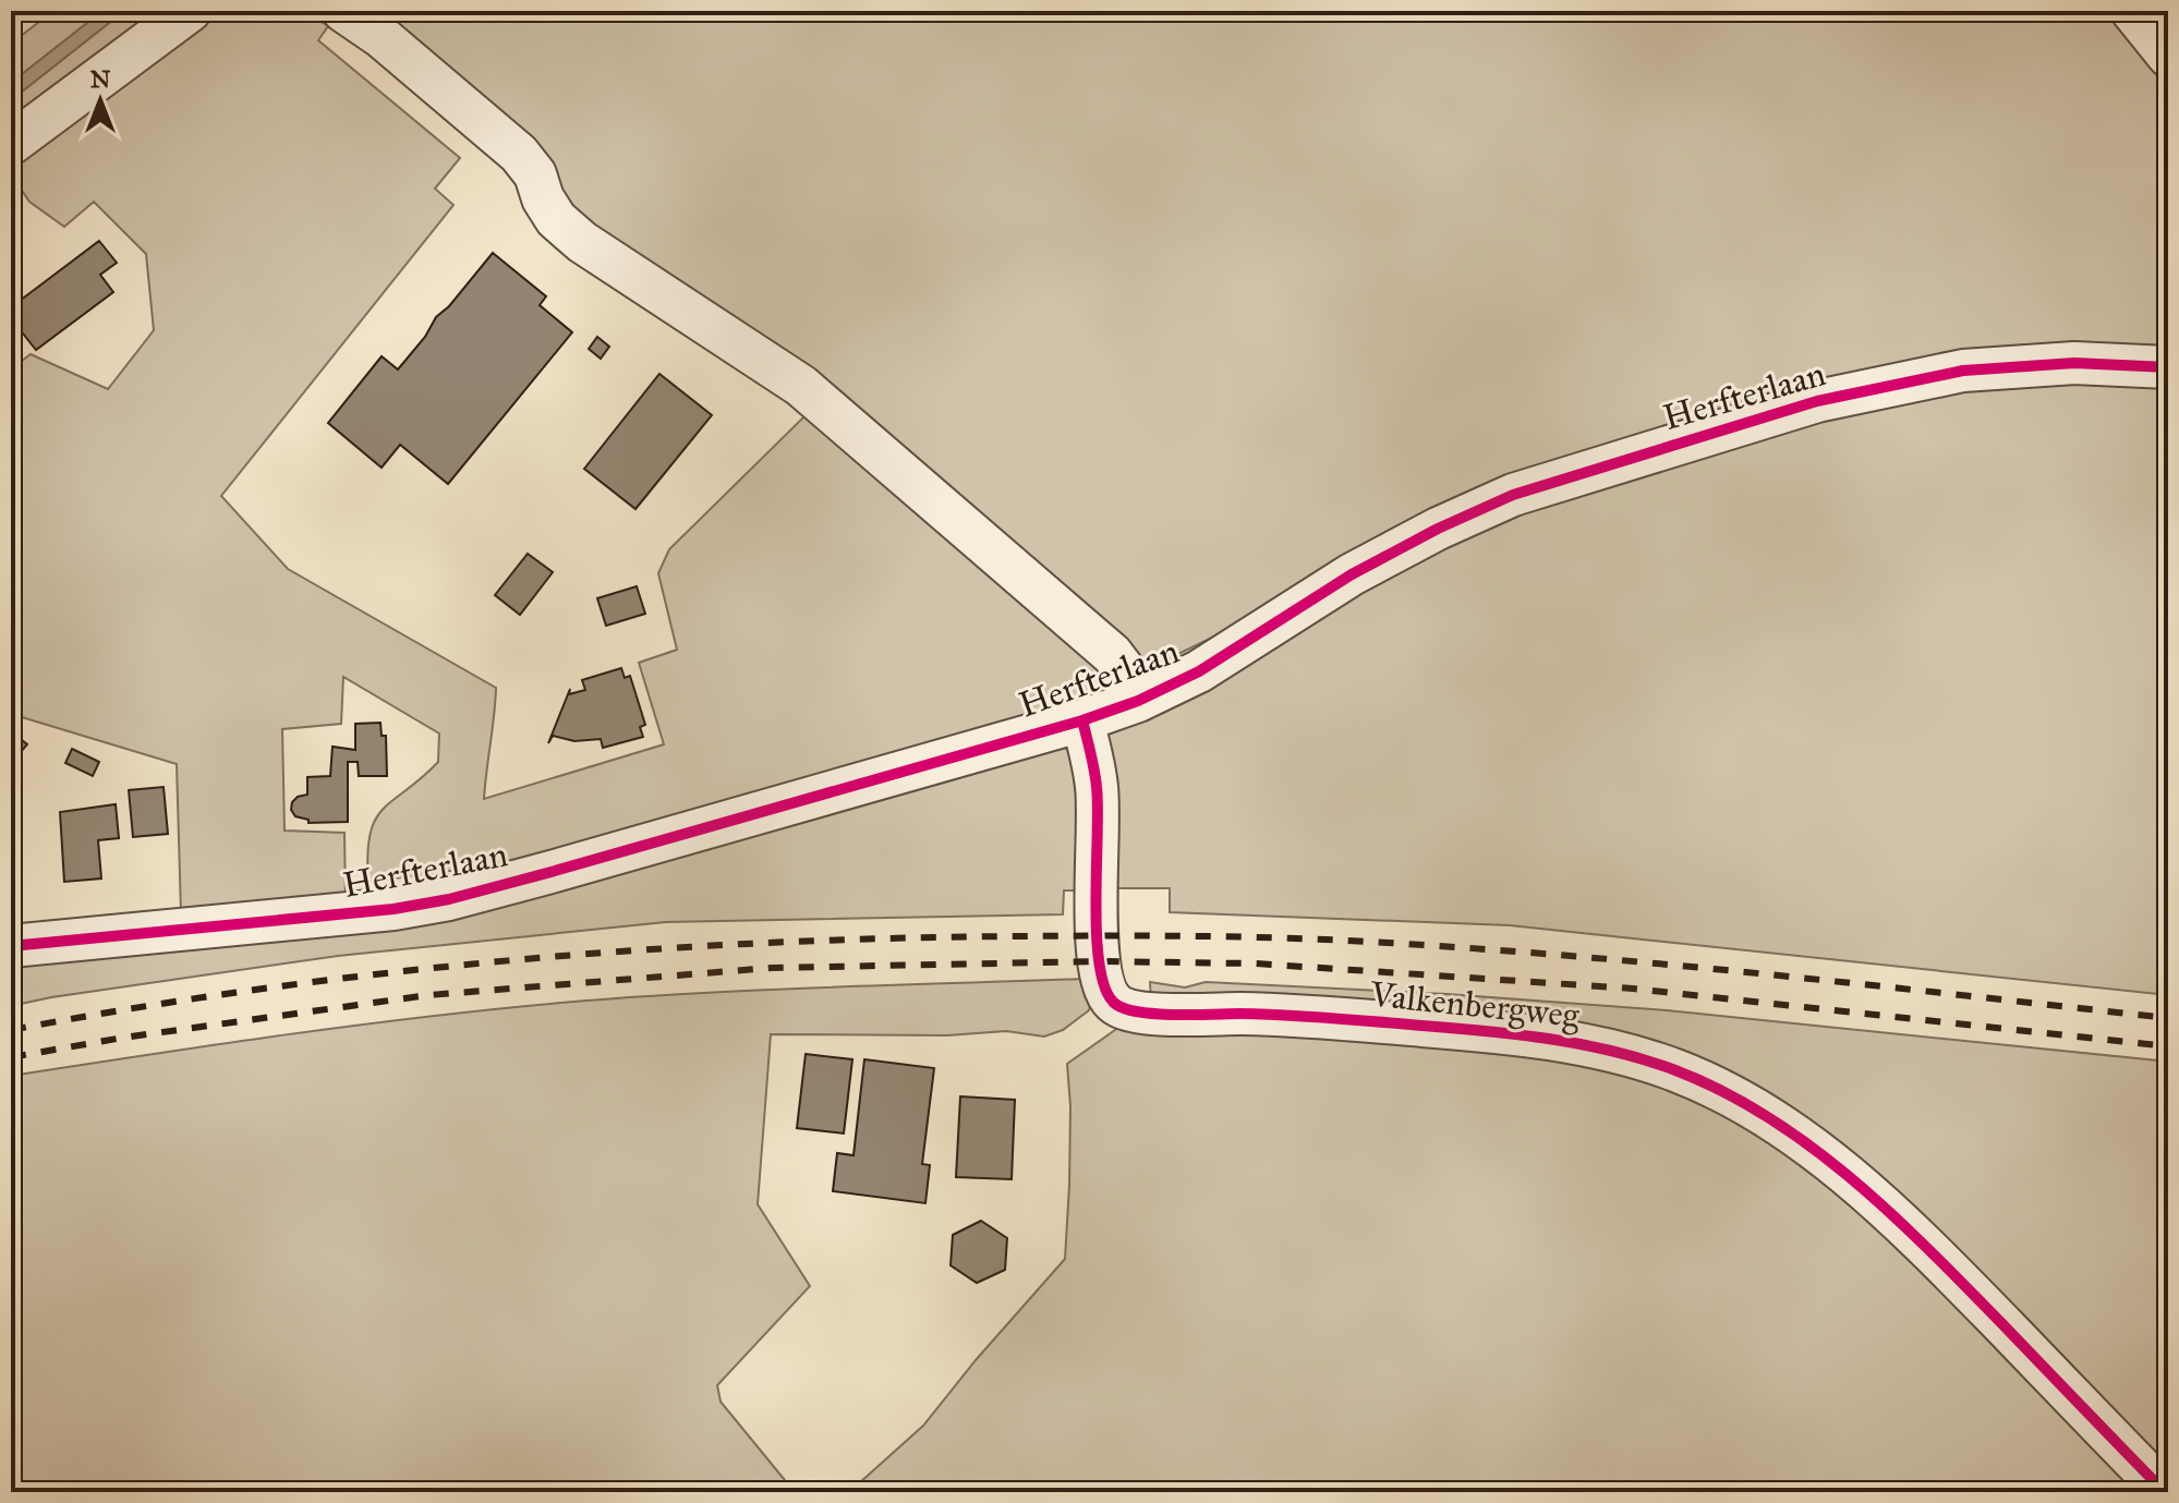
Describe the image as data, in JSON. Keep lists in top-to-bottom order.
{
  "streets": {
    "street": ["Herfterlaan", "Valkenbergweg"]
  },
  "crossings": [
    ["Herfterlaan", "Valkenbergweg"]
  ],
  "north": "top"
}
